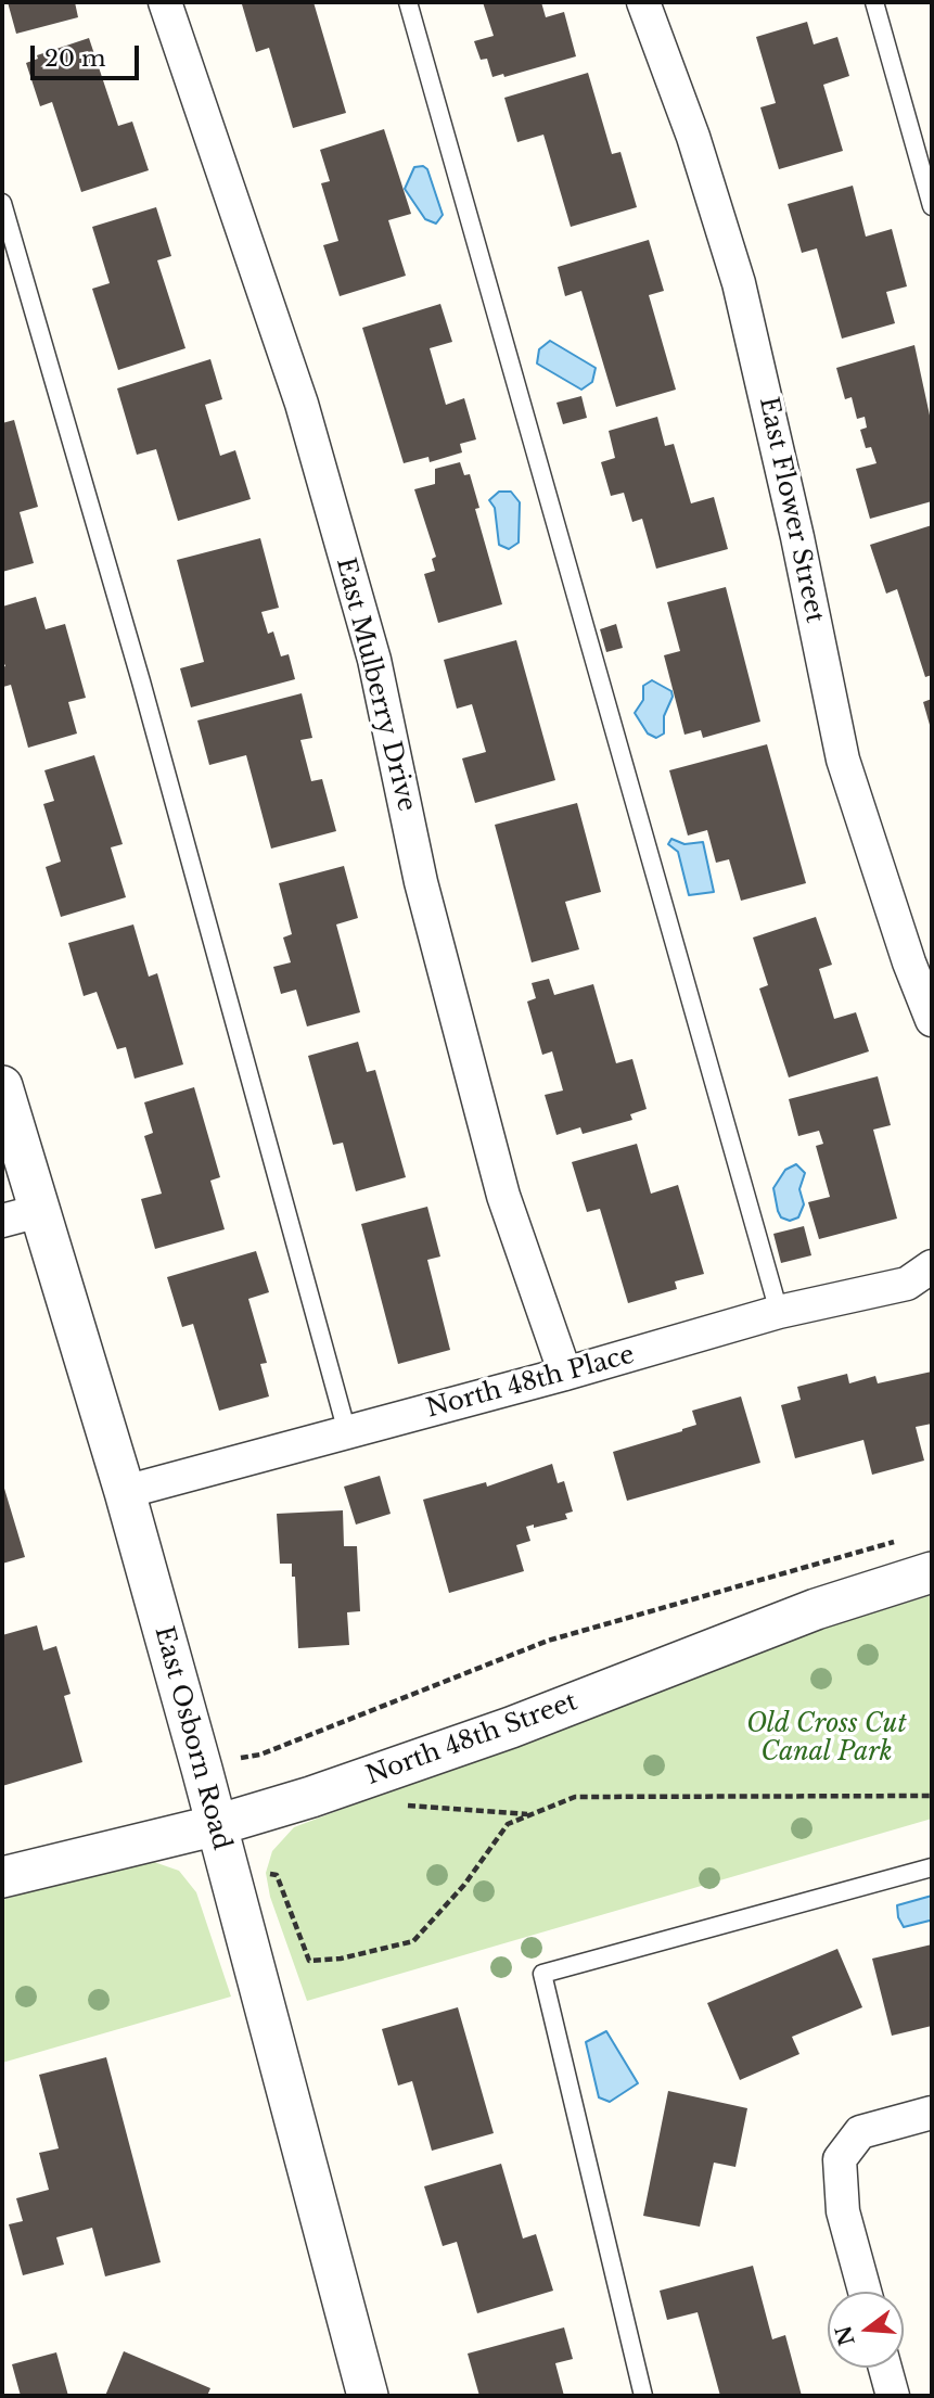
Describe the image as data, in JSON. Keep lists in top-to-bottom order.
{
  "streets": {
    "street": [
      "East Flower Street",
      "East Mulberry Drive",
      "North 48th Place",
      "East Osborn Road",
      "North 48th Street"
    ]
  },
  "crossings": [
    ["East Mulberry Drive", "North 48th Place"],
    ["North 48th Place", "East Osborn Road"],
    ["East Osborn Road", "North 48th Street"]
  ],
  "parks": ["Old Cross Cut Canal Park"],
  "scale_bar": "20 m",
  "north": "left"
}
